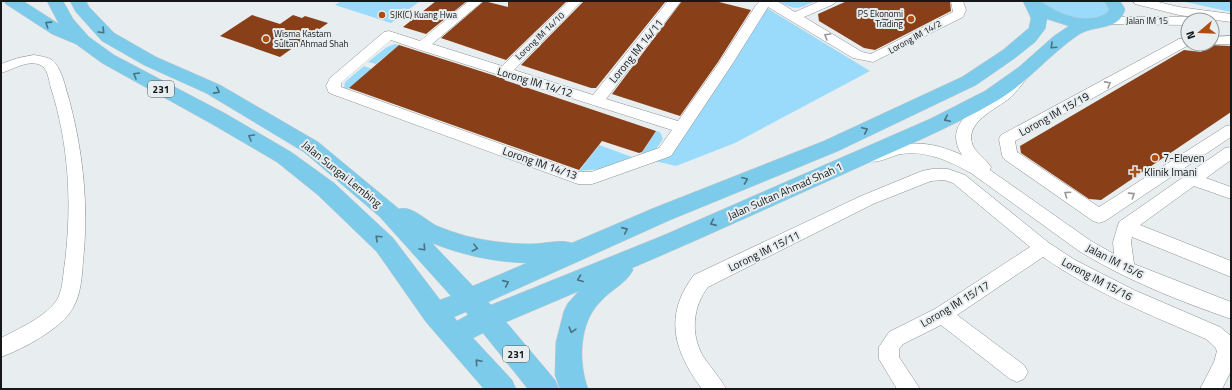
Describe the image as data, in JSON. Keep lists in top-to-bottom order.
{
  "streets": {
    "main road": ["231", "Jalan Sungai Lembing", "Jalan Sultan Ahmad Shah 1"],
    "street": [
      "Jalan IM 15",
      "Lorong IM 14/10",
      "Lorong IM 14/2",
      "Lorong IM 14/11",
      "Lorong IM 14/12",
      "Lorong IM 15/19",
      "Lorong IM 14/13",
      "Lorong IM 15/11",
      "Jalan IM 15/6",
      "Lorong IM 15/16",
      "Lorong IM 15/17"
    ]
  },
  "crossings": [
    ["Jalan IM 15", "Jalan Sultan Ahmad Shah 1"],
    ["Lorong IM 14/10", "Lorong IM 14/12"],
    ["Lorong IM 14/11", "Lorong IM 14/12"],
    ["Lorong IM 14/12", "Lorong IM 14/13"],
    ["Jalan Sungai Lembing", "Jalan Sultan Ahmad Shah 1"],
    ["Jalan Sultan Ahmad Shah 1", "Jalan IM 15/6"],
    ["Lorong IM 15/11", "Lorong IM 15/16"],
    ["Lorong IM 15/16", "Lorong IM 15/17"]
  ],
  "one_way": ["Lorong IM 14/2"],
  "places": {
    "other": [
      "SJK(C) Kuang Hwa",
      "PS Ekonomi Trading",
      "Wisma Kastam Sultan Ahmad Shah",
      "7-Eleven"
    ],
    "health": ["Klinik Imani"]
  },
  "north": "left"
}
